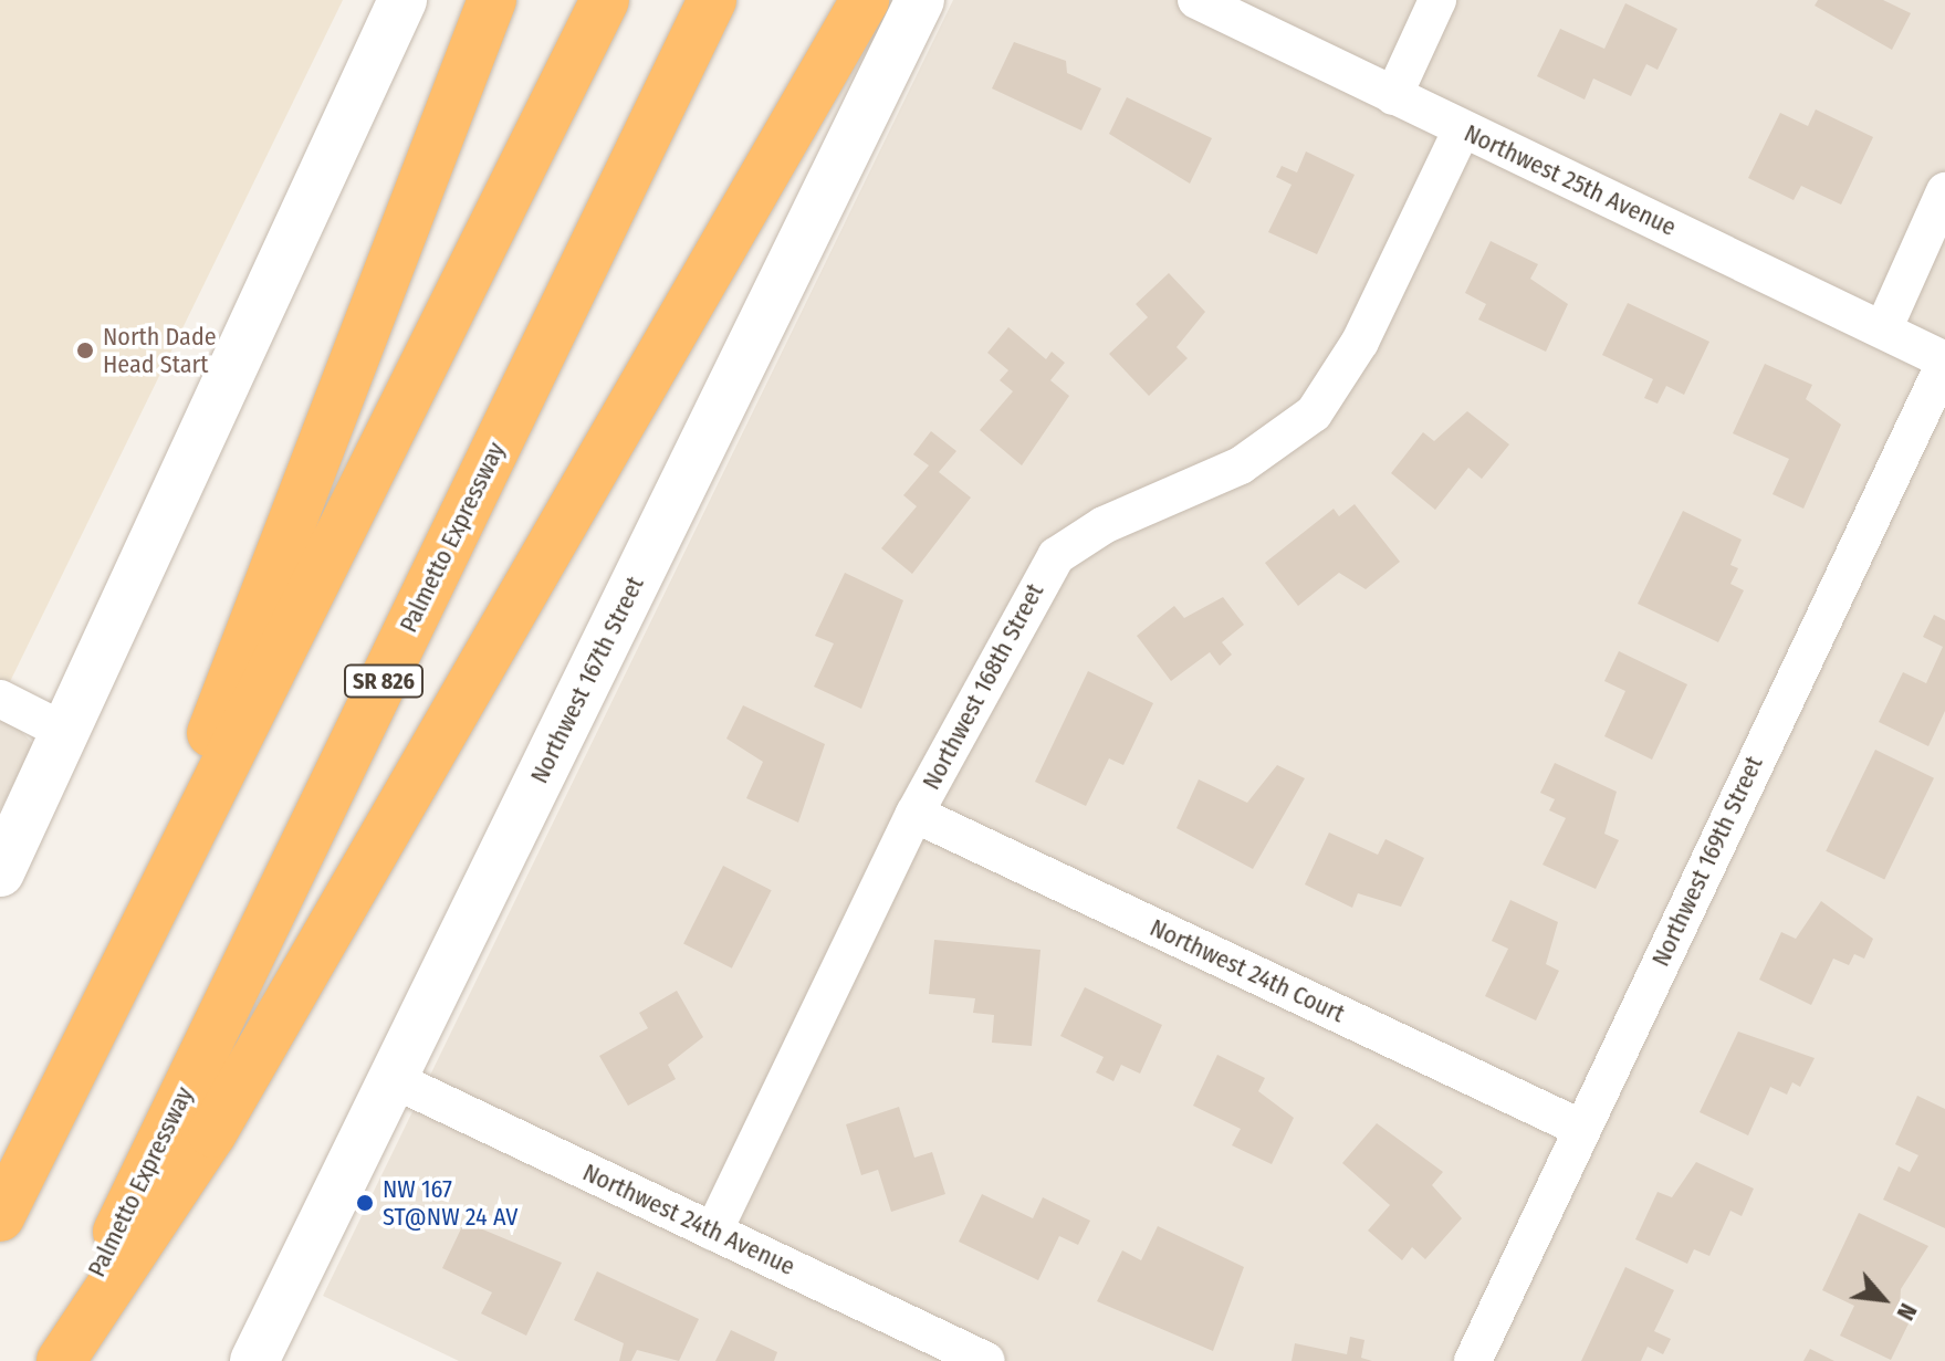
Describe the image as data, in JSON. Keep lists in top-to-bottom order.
{
  "streets": {
    "highway": ["Palmetto Expressway", "SR 826"],
    "street": [
      "Northwest 25th Avenue",
      "Northwest 167th Street",
      "Northwest 168th Street",
      "Northwest 169th Street",
      "Northwest 24th Court",
      "Northwest 24th Avenue"
    ]
  },
  "crossings": [
    ["Northwest 25th Avenue", "Northwest 168th Street"],
    ["Northwest 25th Avenue", "Northwest 169th Street"],
    ["Northwest 167th Street", "Northwest 24th Avenue"],
    ["Northwest 168th Street", "Northwest 24th Court"],
    ["Northwest 168th Street", "Northwest 24th Avenue"],
    ["Northwest 169th Street", "Northwest 24th Court"]
  ],
  "places": ["North Dade Head Start", "NW 167 ST@NW 24 AV"],
  "north": "bottom right"
}
